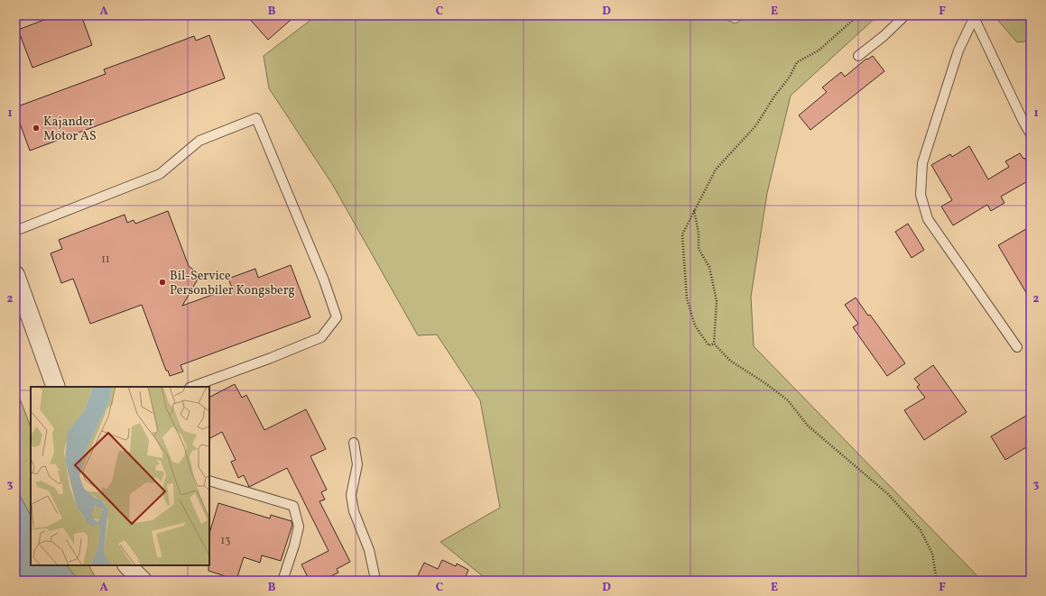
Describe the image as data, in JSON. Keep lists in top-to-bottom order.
{
  "places": ["Kajander Motor AS", "Bil-Service Personbiler Kongsberg"],
  "house_numbers": ["11", "13"],
  "grid": {
    "columns": [
      "A",
      "B",
      "C",
      "D",
      "E",
      "F"
    ],
    "rows": ["1", "2", "3"]
  }
}
